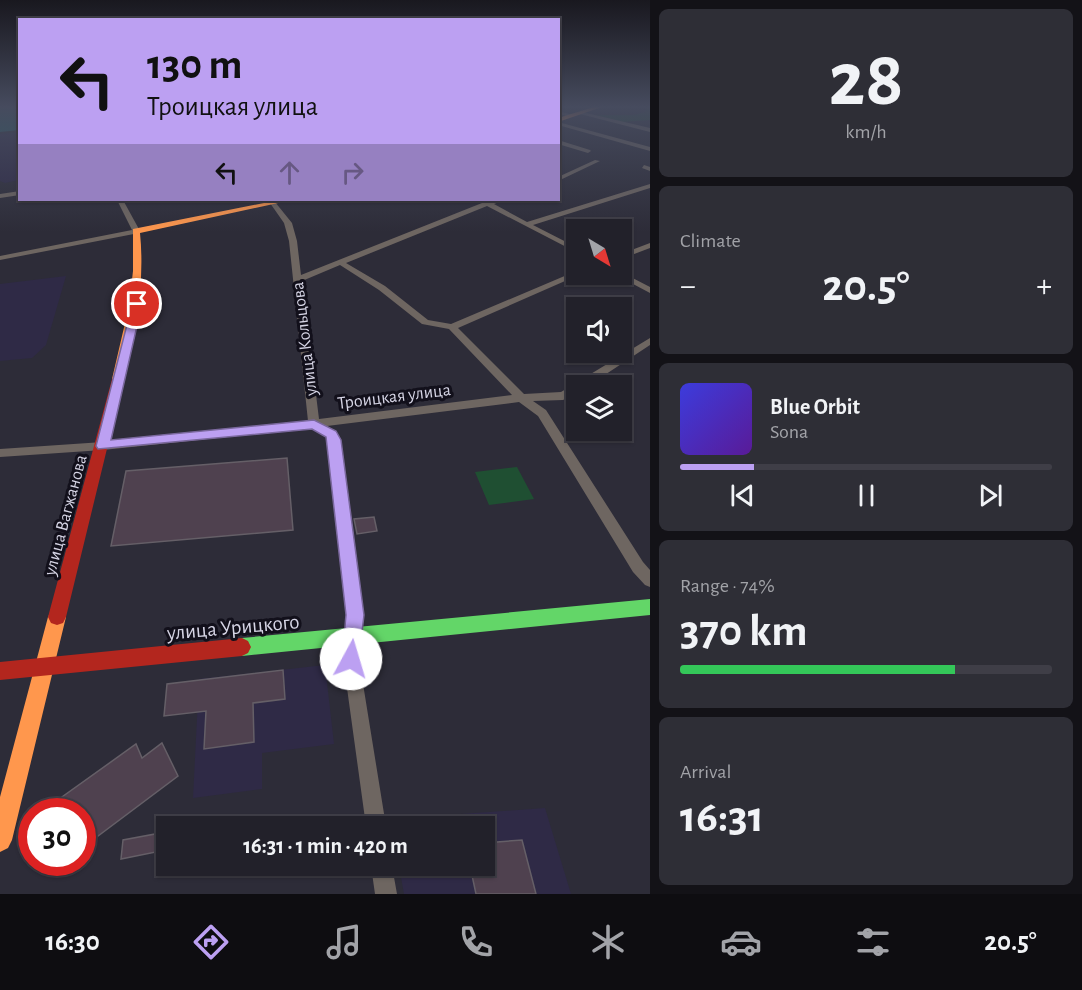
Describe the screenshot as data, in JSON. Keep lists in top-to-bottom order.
{
  "streets": {
    "street": [
      "улица Кольцова",
      "Троицкая улица",
      "улица Вагжанова",
      "улица Урицкого"
    ]
  },
  "crossings": [
    ["улица Кольцова", "Троицкая улица"],
    ["Троицкая улица", "улица Вагжанова"],
    ["улица Вагжанова", "улица Урицкого"]
  ],
  "north": "bottom right",
  "page": {
    "tile": [
      ["28", "km/h"],
      "Climate",
      ["Range · 74%", "370 km"],
      ["Arrival", "16:31"]
    ],
    "turn": ["130 m", "Троицкая улица"],
    "heat": ["−", "20.5°", "+"],
    "song": ["Blue Orbit", "Sona"],
    "limit": "30",
    "trip": "16:31 · 1 min · 420 m",
    "tabs": ["16:30", "20.5°"]
  }
}
